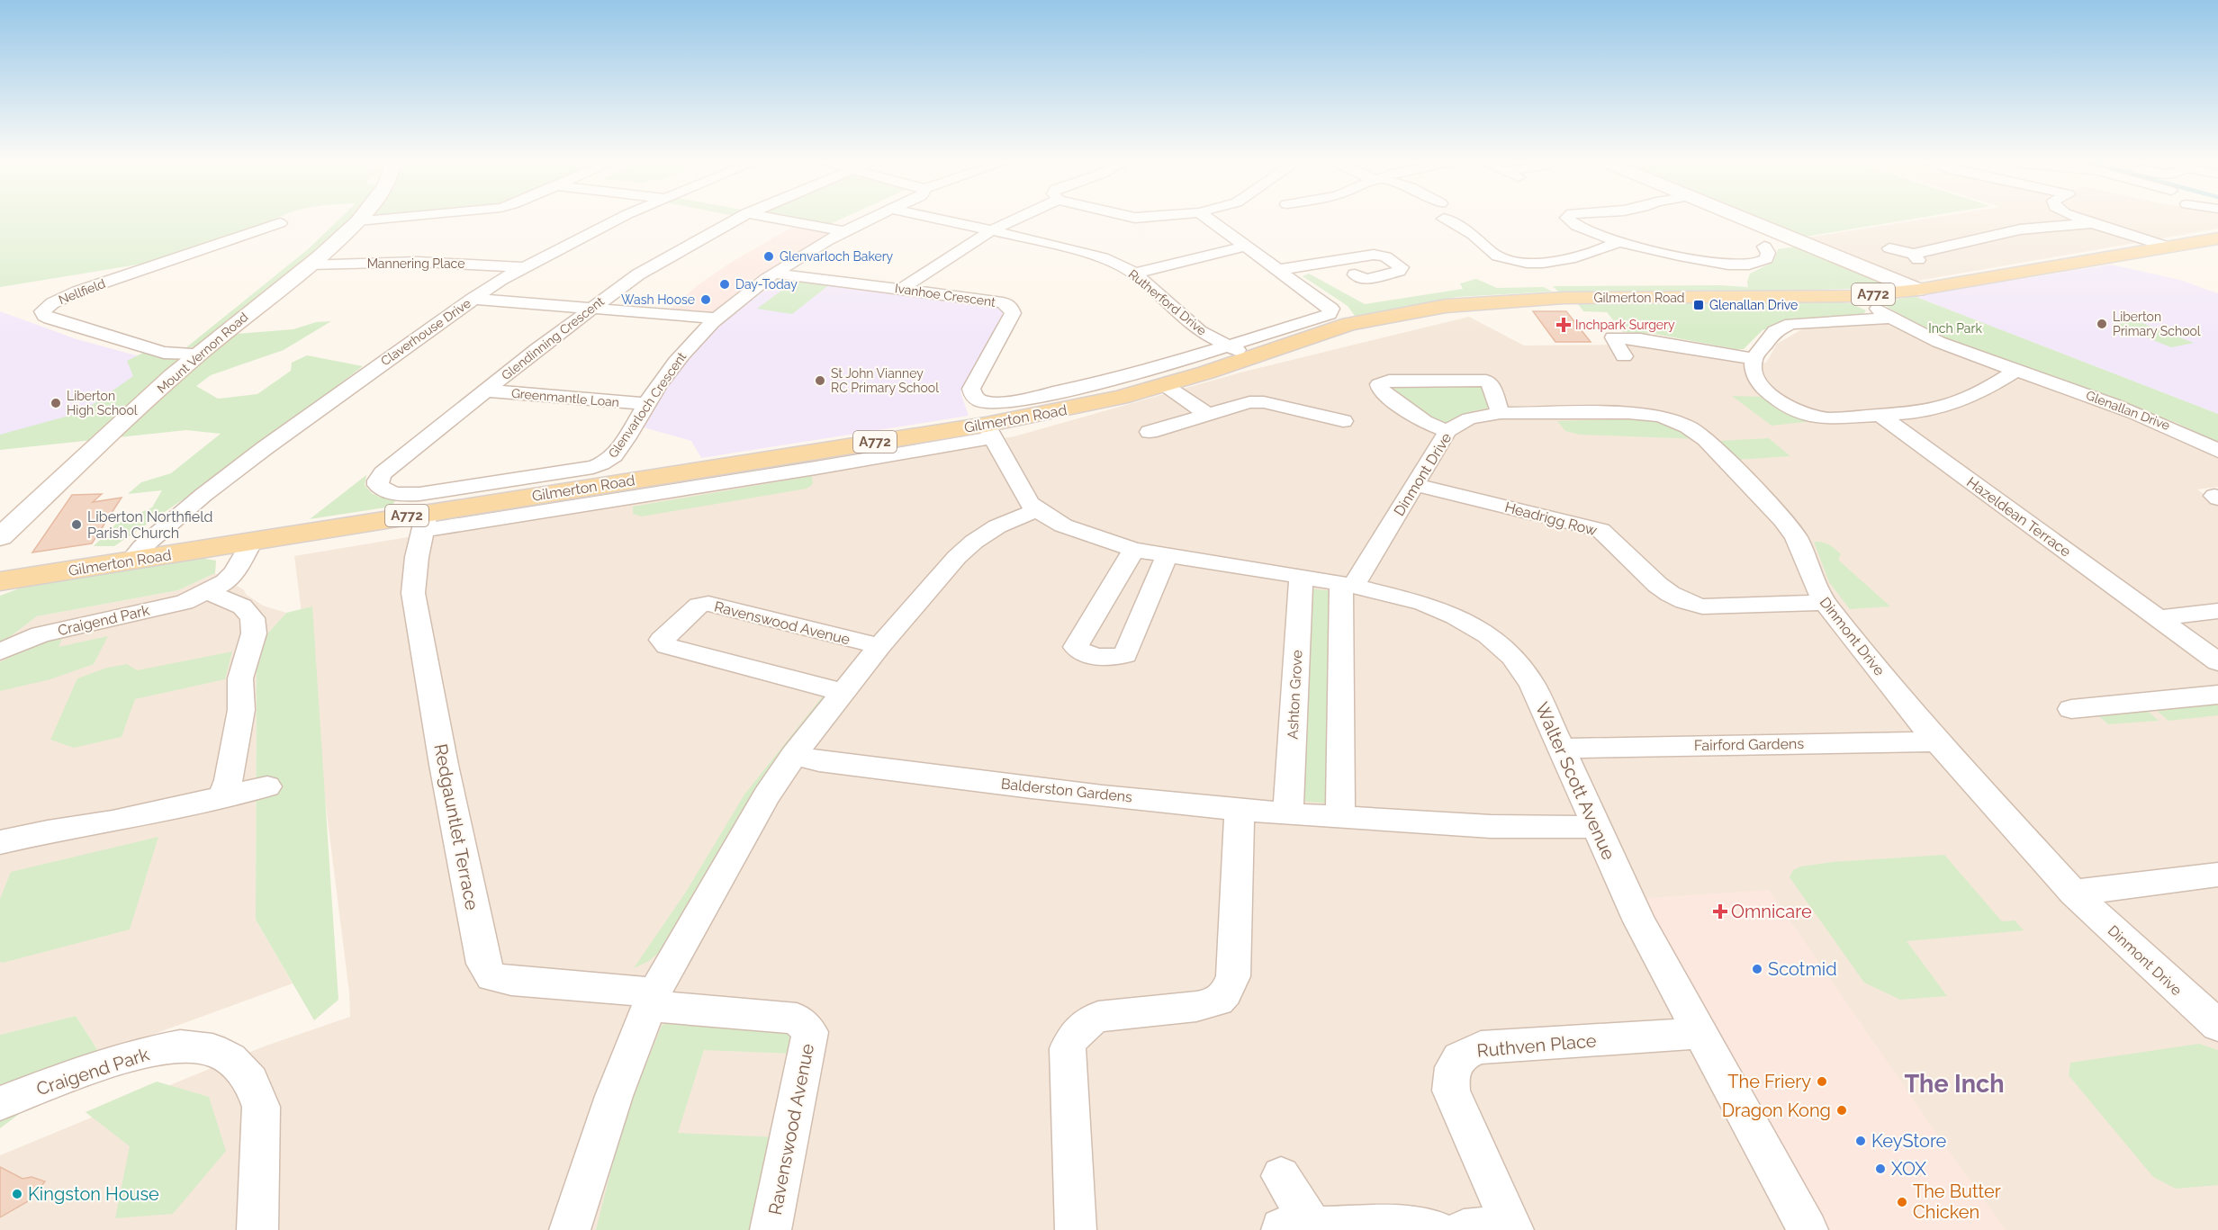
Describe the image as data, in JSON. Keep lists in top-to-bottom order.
{
  "streets": {
    "main road": ["A772", "Gilmerton Road"],
    "street": [
      "Mannering Place",
      "Nellfield",
      "Ivanhoe Crescent",
      "Rutherford Drive",
      "Claverhouse Drive",
      "Glendinning Crescent",
      "Mount Vernon Road",
      "Greenmantle Loan",
      "Glenvarloch Crescent",
      "Glenallan Drive",
      "Dinmont Drive",
      "Hazeldean Terrace",
      "Headrigg Row",
      "Craigend Park",
      "Ravenswood Avenue",
      "Ashton Grove",
      "Fairford Gardens",
      "Walter Scott Avenue",
      "Balderston Gardens",
      "Redgauntlet Terrace",
      "Ruthven Place"
    ]
  },
  "crossings": [
    ["Mannering Place", "Claverhouse Drive"],
    ["Mannering Place", "Mount Vernon Road"],
    ["Nellfield", "Mount Vernon Road"],
    ["Ivanhoe Crescent", "Rutherford Drive"],
    ["Ivanhoe Crescent", "Glenvarloch Crescent"],
    ["Gilmerton Road", "Rutherford Drive"],
    ["Gilmerton Road", "Claverhouse Drive"],
    ["Gilmerton Road", "Glenallan Drive"],
    ["Gilmerton Road", "Craigend Park"],
    ["Gilmerton Road", "Walter Scott Avenue"],
    ["Gilmerton Road", "Redgauntlet Terrace"],
    ["Glendinning Crescent", "Greenmantle Loan"],
    ["Glendinning Crescent", "Glenvarloch Crescent"],
    ["Greenmantle Loan", "Glenvarloch Crescent"],
    ["Dinmont Drive", "Headrigg Row"],
    ["Dinmont Drive", "Fairford Gardens"],
    ["Dinmont Drive", "Walter Scott Avenue"],
    ["Ravenswood Avenue", "Redgauntlet Terrace"],
    ["Ashton Grove", "Walter Scott Avenue"],
    ["Ashton Grove", "Balderston Gardens"],
    ["Fairford Gardens", "Walter Scott Avenue"],
    ["Walter Scott Avenue", "Balderston Gardens"],
    ["Walter Scott Avenue", "Ruthven Place"]
  ],
  "districts": ["The Inch"],
  "parks": ["Inch Park"],
  "places": {
    "other": [
      "Glenvarloch Bakery",
      "Day-Today",
      "Wash Hoose",
      "Liberton Primary School",
      "St John Vianney RC Primary School",
      "Liberton High School",
      "Liberton Northfield Parish Church",
      "Scotmid",
      "The Friery",
      "Dragon Kong",
      "KeyStore",
      "XOX",
      "Kingston House",
      "The Butter Chicken"
    ],
    "transit": ["Glenallan Drive"],
    "health": ["Inchpark Surgery", "Omnicare"]
  }
}
